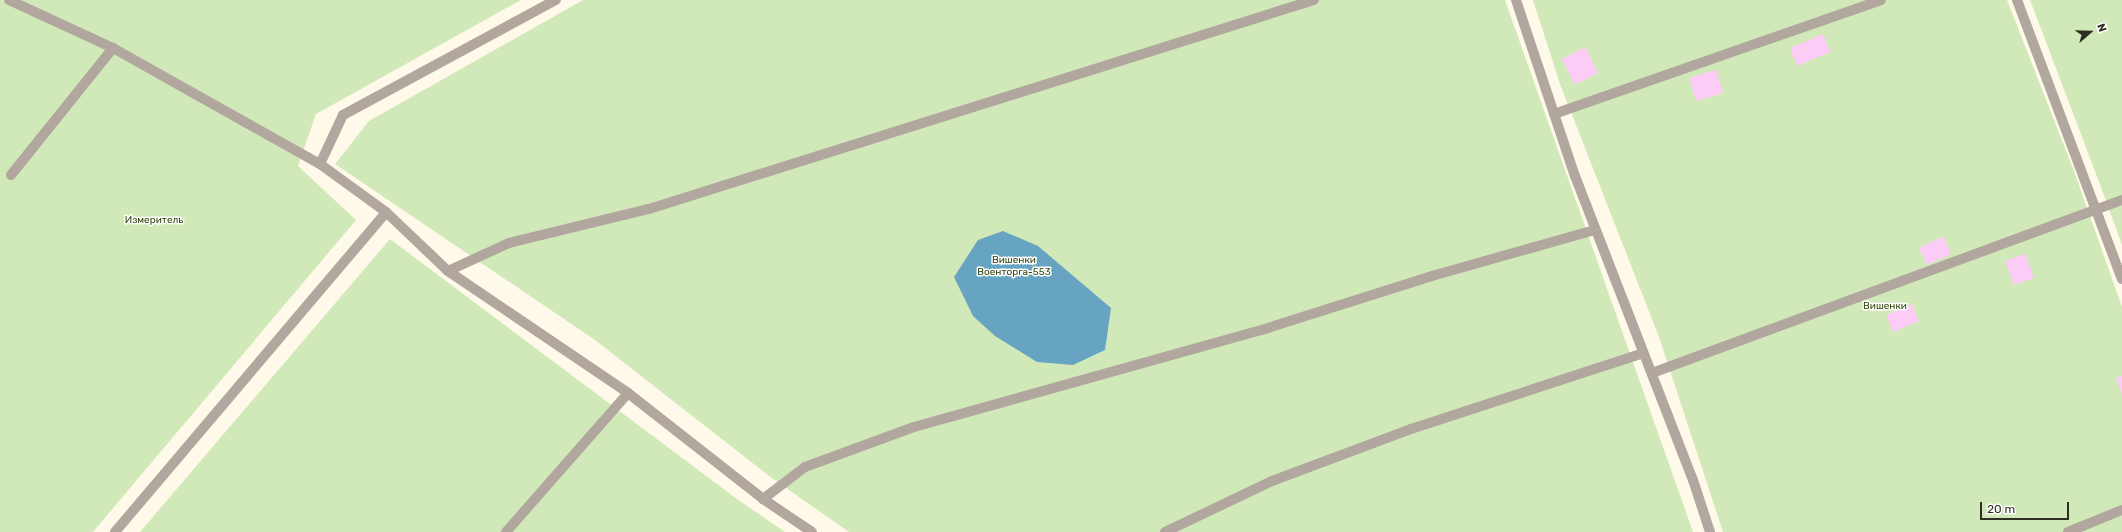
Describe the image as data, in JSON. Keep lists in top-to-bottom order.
{
  "parks": ["Измеритель", "Вишенки Военторга-553", "Вишенки"],
  "scale_bar": "20 m",
  "north": "right"
}
